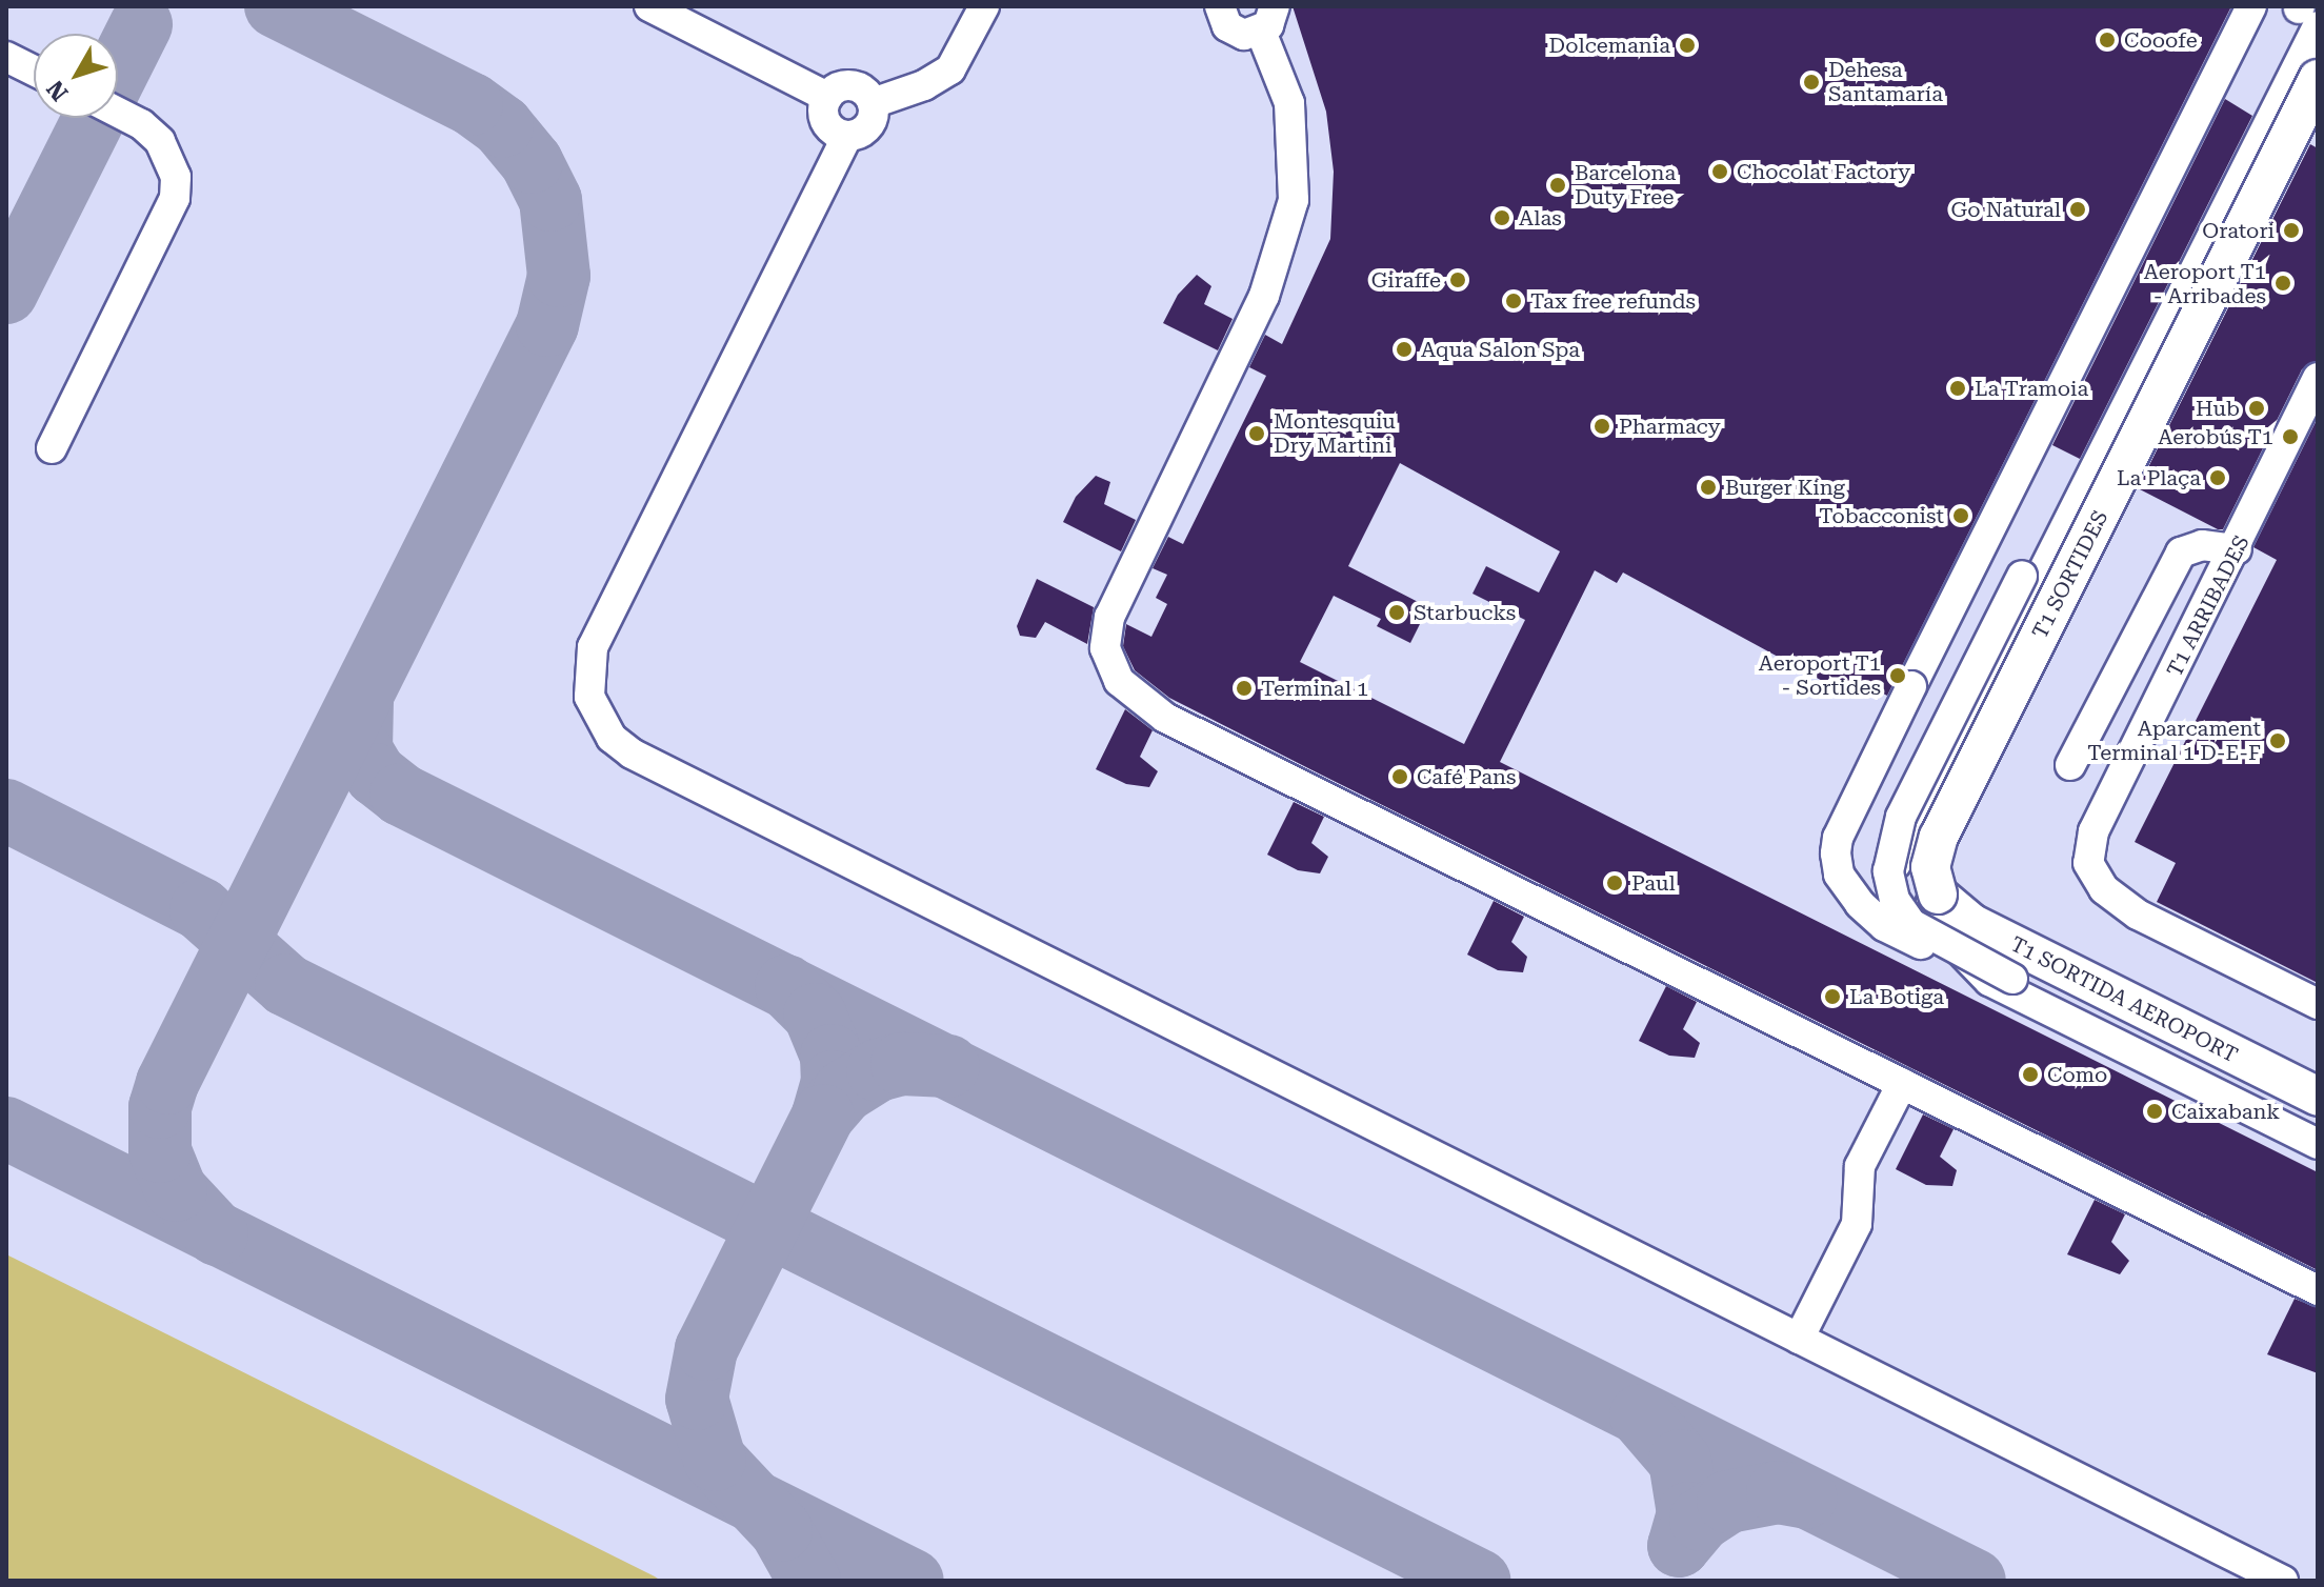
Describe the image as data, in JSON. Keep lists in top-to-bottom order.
{
  "streets": {
    "main road": ["T1 SORTIDES", "T1 SORTIDA AEROPORT"],
    "lane": ["T1 ARRIBADES"]
  },
  "crossings": [
    ["T1 SORTIDES", "T1 SORTIDA AEROPORT"]
  ],
  "places": [
    "Cooofe",
    "Dolcemania",
    "Dehesa Santamaría",
    "Chocolat Factory",
    "Barcelona Duty Free",
    "Go Natural",
    "Alas",
    "Oratori",
    "Giraffe",
    "Aeroport T1 - Arribades",
    "Tax free refunds",
    "Aqua Salon Spa",
    "La Tramoia",
    "Hub",
    "Pharmacy",
    "Montesquiu Dry Martini",
    "Aerobús T1",
    "La Plaça",
    "Burger King",
    "Tobacconist",
    "Starbucks",
    "Aeroport T1 - Sortides",
    "Terminal 1",
    "Aparcament Terminal 1 D-E-F",
    "Café Pans",
    "Paul",
    "La Botiga",
    "Como",
    "Caixabank"
  ],
  "north": "bottom left"
}
